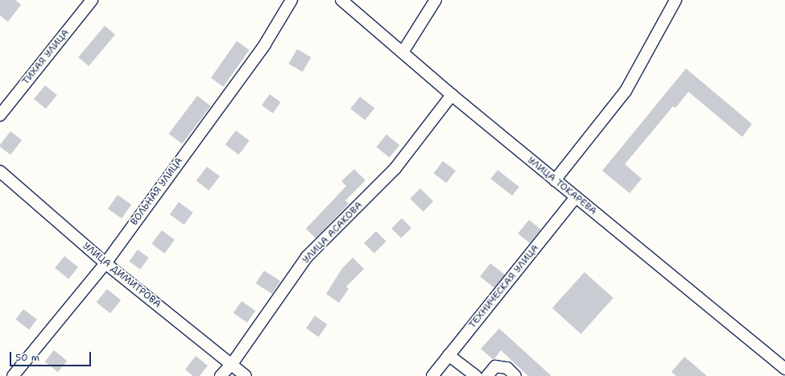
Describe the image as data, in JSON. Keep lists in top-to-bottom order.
{
  "streets": {
    "street": [
      "ТИХАЯ УЛИЦА",
      "УЛИЦА ТОКАРЕВА",
      "ВОЛЬНАЯ УЛИЦА",
      "УЛИЦА АСАКОВА",
      "УЛИЦА ДИМИТРОВА",
      "ТЕХНИЧЕСКАЯ УЛИЦА"
    ]
  },
  "crossings": [
    ["УЛИЦА ТОКАРЕВА", "УЛИЦА АСАКОВА"],
    ["УЛИЦА ТОКАРЕВА", "ТЕХНИЧЕСКАЯ УЛИЦА"],
    ["ВОЛЬНАЯ УЛИЦА", "УЛИЦА ДИМИТРОВА"],
    ["УЛИЦА АСАКОВА", "УЛИЦА ДИМИТРОВА"]
  ],
  "scale_bar": "50 m"
}
